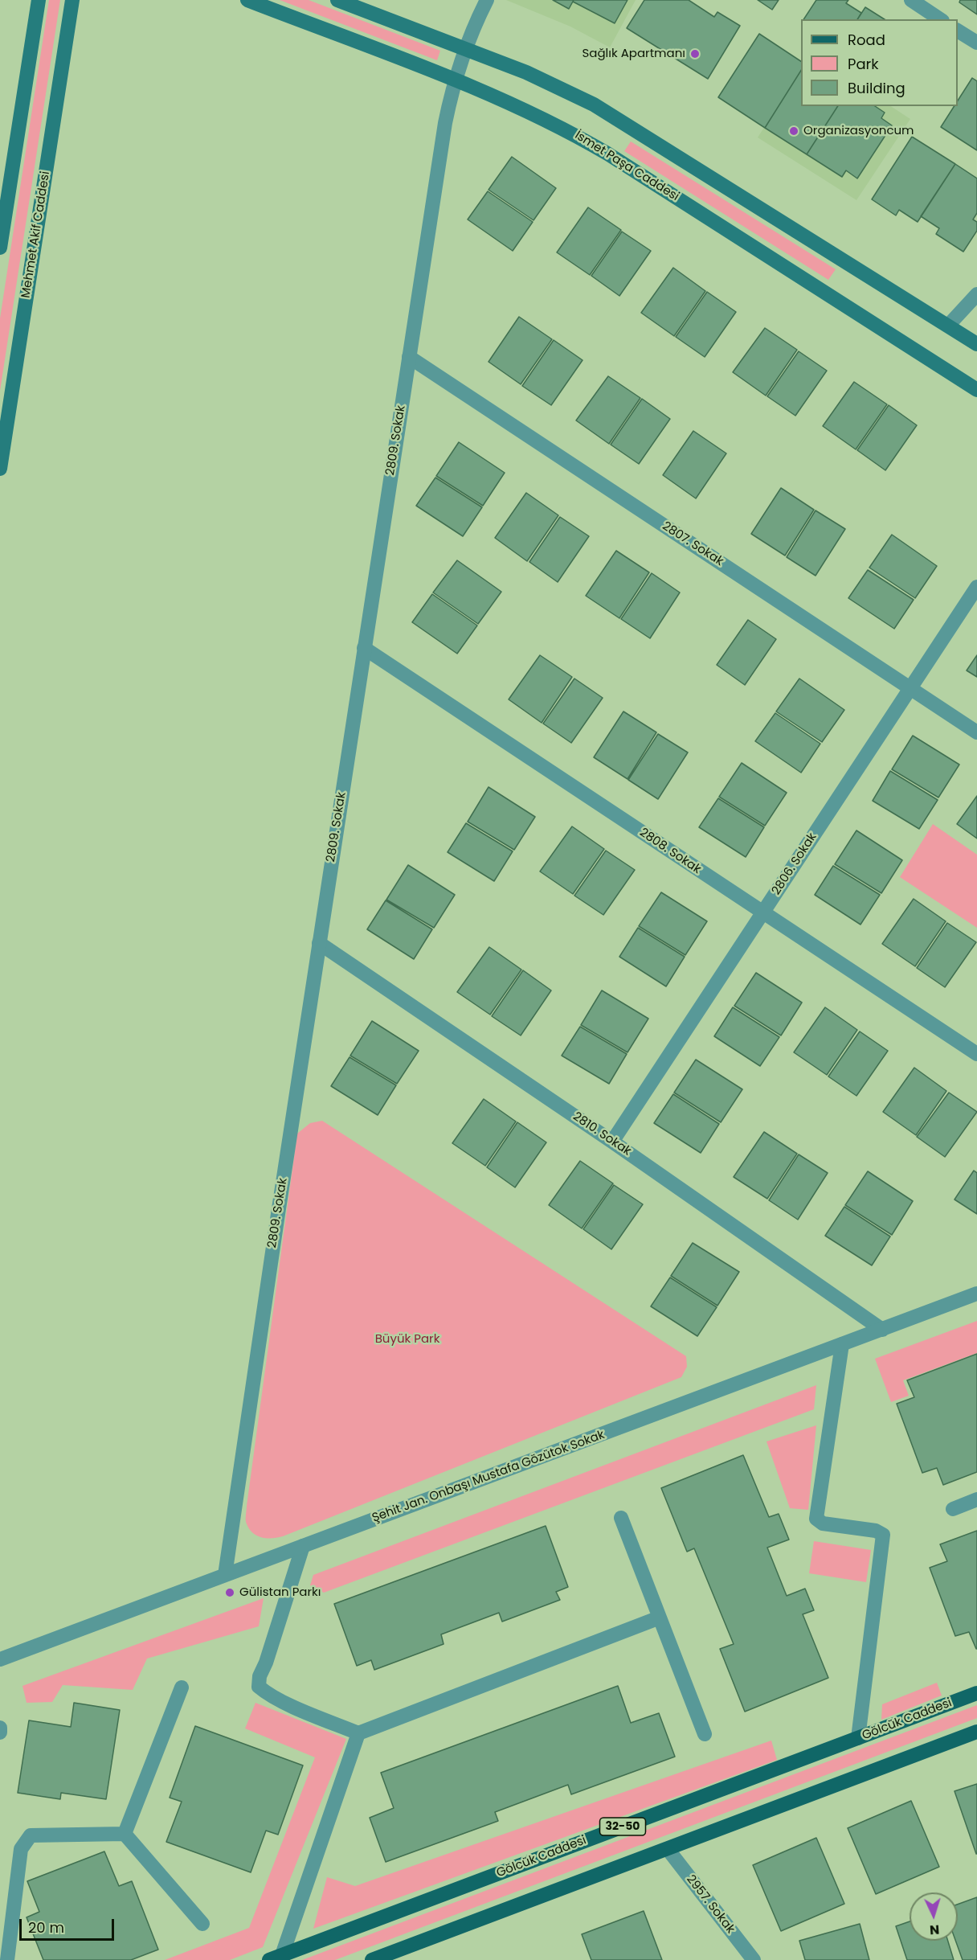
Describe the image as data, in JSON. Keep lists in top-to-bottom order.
{
  "streets": {
    "main road": [
      "İsmet Paşa Caddesi",
      "Mehmet Akif Caddesi",
      "Gölcük Caddesi",
      "32-50"
    ],
    "street": [
      "2809. Sokak",
      "2807. Sokak",
      "2808. Sokak",
      "2806. Sokak",
      "2810. Sokak",
      "Şehit Jan. Onbaşı Mustafa Gözütok Sokak",
      "2957. Sokak"
    ]
  },
  "crossings": [
    ["İsmet Paşa Caddesi", "2809. Sokak"],
    ["2809. Sokak", "2807. Sokak"],
    ["2809. Sokak", "2808. Sokak"],
    ["2809. Sokak", "2810. Sokak"],
    ["2809. Sokak", "Şehit Jan. Onbaşı Mustafa Gözütok Sokak"],
    ["2807. Sokak", "2806. Sokak"],
    ["2808. Sokak", "2806. Sokak"],
    ["2806. Sokak", "2810. Sokak"],
    ["2810. Sokak", "Şehit Jan. Onbaşı Mustafa Gözütok Sokak"]
  ],
  "parks": ["Büyük Park"],
  "places": ["Sağlık Apartmanı", "Organizasyoncum", "Gülistan Parkı"],
  "legend": ["Road", "Park", "Building"],
  "scale_bar": "20 m",
  "north": "bottom"
}
